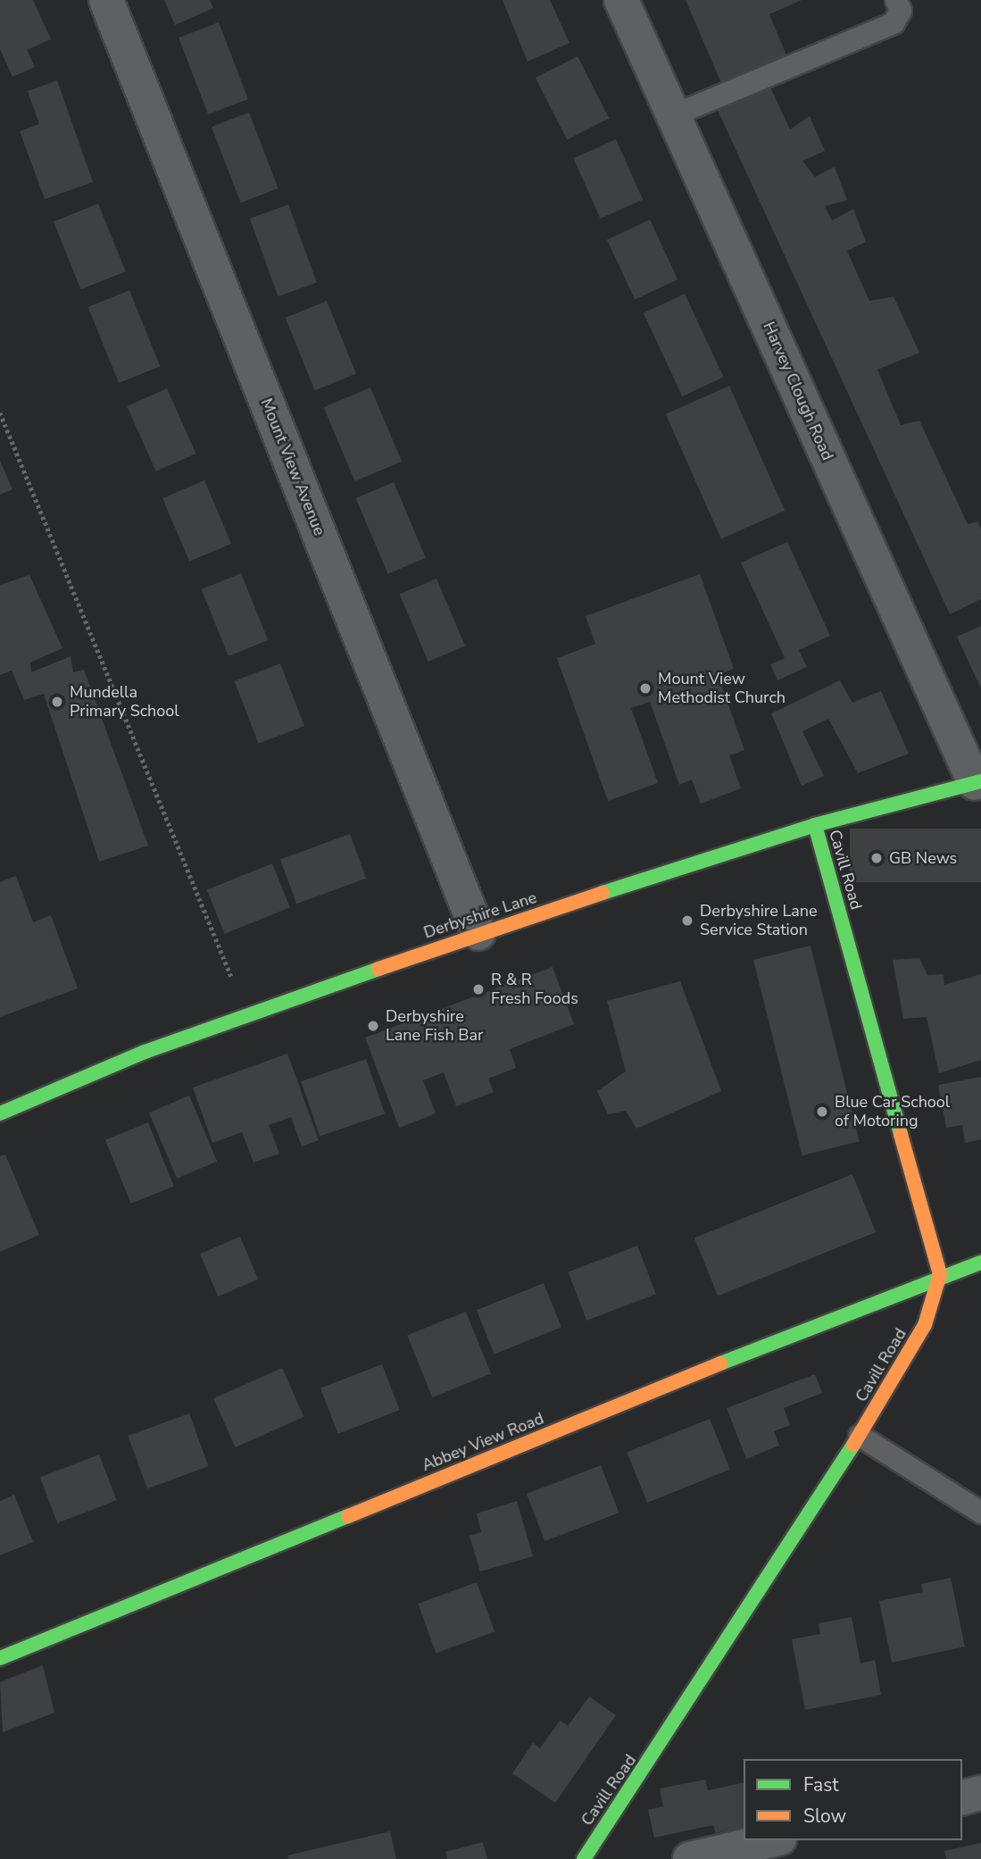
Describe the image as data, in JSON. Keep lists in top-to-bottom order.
{
  "streets": {
    "street": [
      "Harvey Clough Road",
      "Mount View Avenue",
      "Cavill Road",
      "Derbyshire Lane",
      "Abbey View Road"
    ]
  },
  "crossings": [
    ["Harvey Clough Road", "Derbyshire Lane"],
    ["Mount View Avenue", "Derbyshire Lane"],
    ["Cavill Road", "Derbyshire Lane"],
    ["Cavill Road", "Abbey View Road"]
  ],
  "places": [
    "Mount View Methodist Church",
    "Mundella Primary School",
    "GB News",
    "Derbyshire Lane Service Station",
    "R & R Fresh Foods",
    "Derbyshire Lane Fish Bar",
    "Blue Car School of Motoring"
  ],
  "legend": ["Fast", "Slow"]
}
